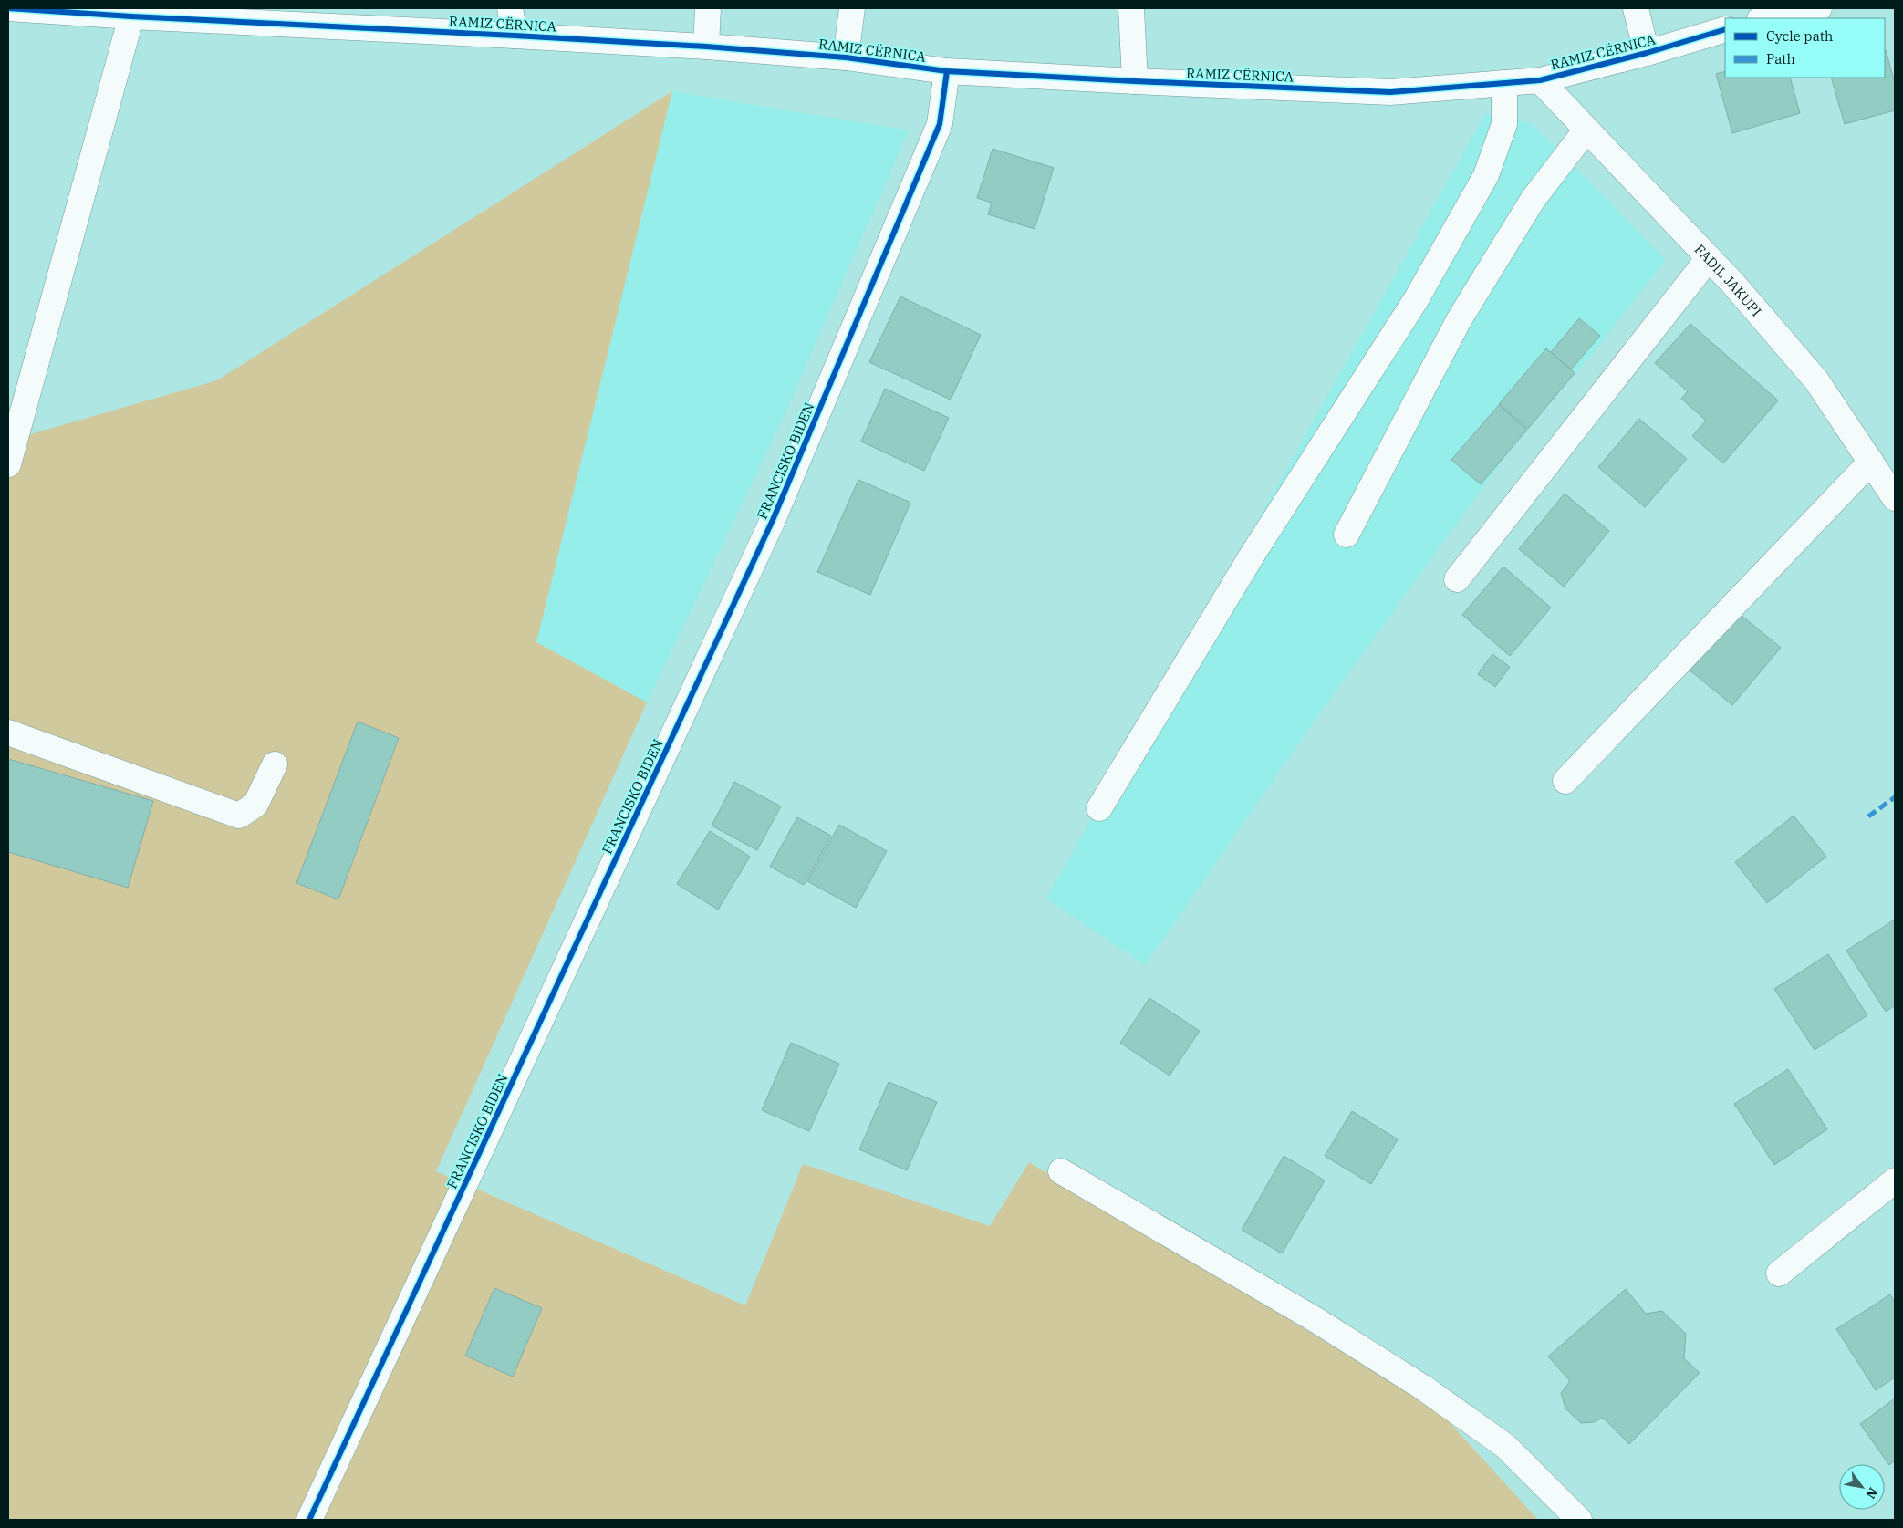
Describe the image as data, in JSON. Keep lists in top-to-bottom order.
{
  "streets": {
    "street": ["RAMIZ CËRNICA", "FADIL JAKUPI", "FRANCISKO BIDEN"]
  },
  "crossings": [
    ["RAMIZ CËRNICA", "FADIL JAKUPI"],
    ["RAMIZ CËRNICA", "FRANCISKO BIDEN"]
  ],
  "legend": ["Cycle path", "Path"],
  "north": "bottom right"
}
